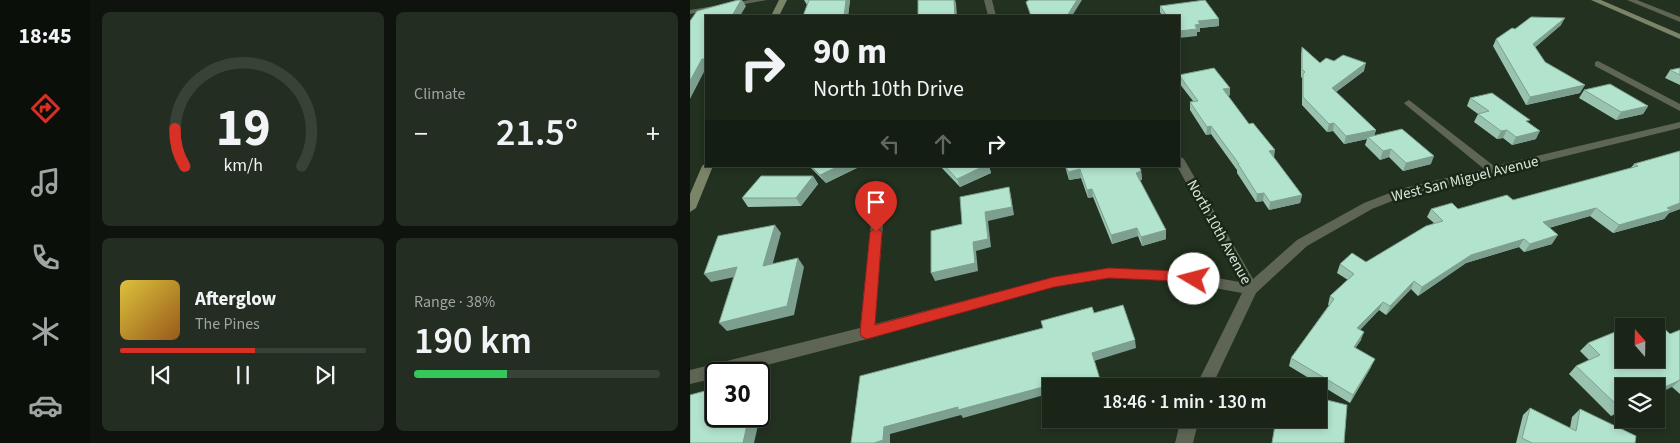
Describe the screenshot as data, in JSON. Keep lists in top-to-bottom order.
{
  "streets": {
    "street": ["West San Miguel Avenue", "North 10th Avenue"]
  },
  "crossings": [
    ["West San Miguel Avenue", "North 10th Avenue"]
  ],
  "north": "top",
  "page": {
    "tabs": "18:45",
    "tile": [
      "Climate",
      ["Range · 38%", "190 km"]
    ],
    "turn": ["90 m", "North 10th Drive"],
    "heat": ["−", "21.5°", "+"],
    "song": ["Afterglow", "The Pines"],
    "limit": "30",
    "trip": "18:46 · 1 min · 130 m",
    "gauge": ["19", "km/h"]
  }
}
